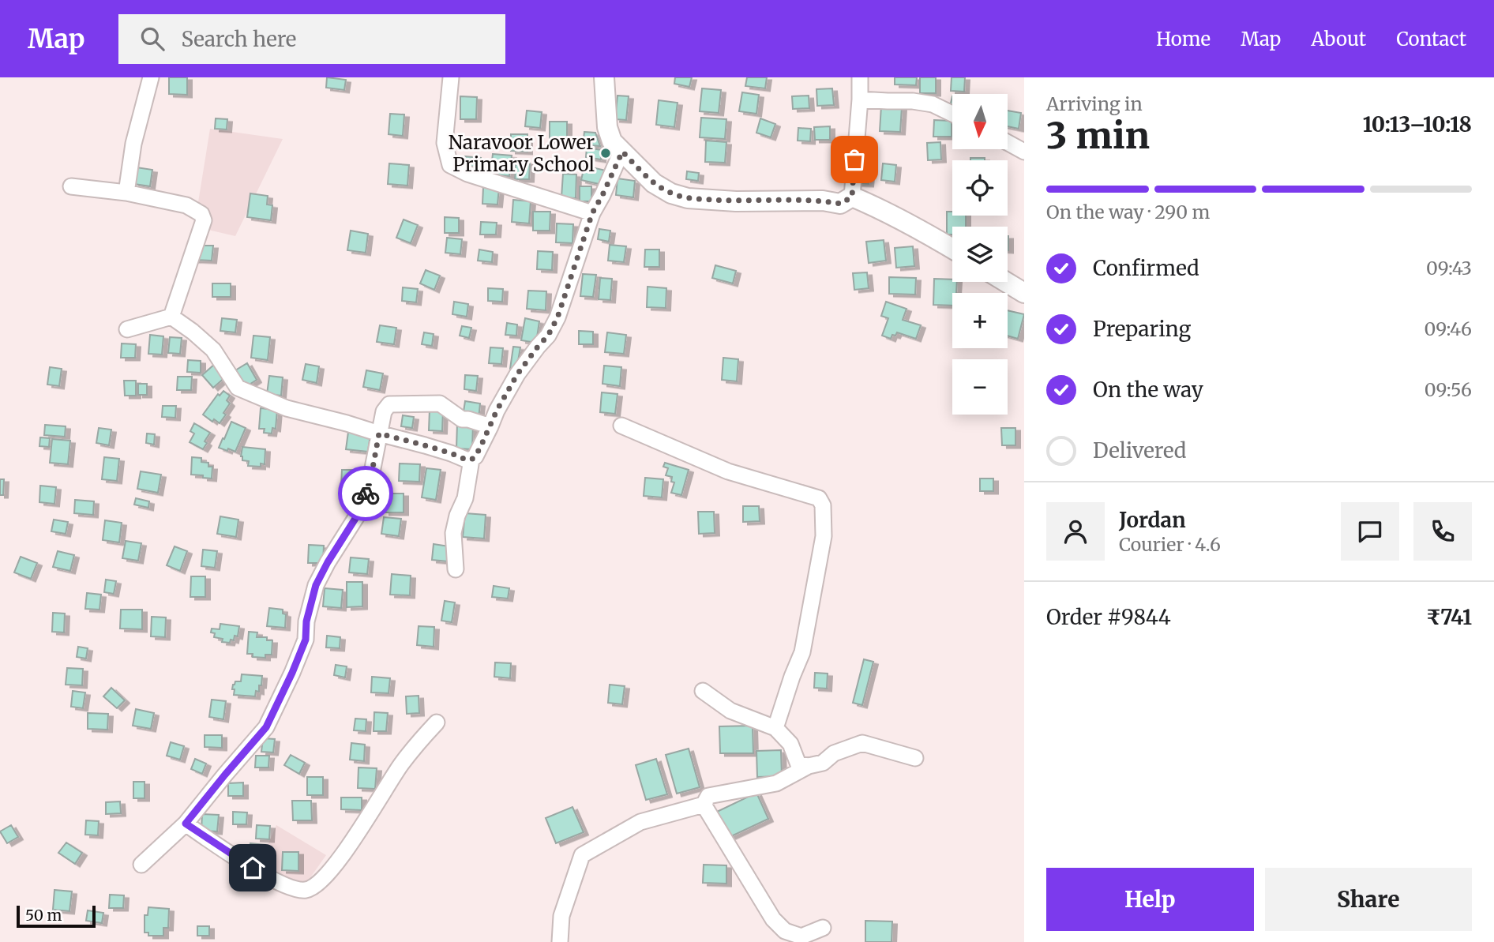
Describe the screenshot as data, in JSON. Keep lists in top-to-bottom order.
{
  "places": ["Naravoor Lower Primary School"],
  "scale_bar": "50 m",
  "north": "bottom",
  "page": {
    "header": "Map",
    "search": "Search here",
    "nav": [
      "Home",
      "Map",
      "About",
      "Contact"
    ],
    "heading": ["3 min", "Arriving in", "10:13–10:18"],
    "panel": [
      "Jordan",
      "Courier · 4.6",
      "Order #9844",
      "₹741"
    ],
    "map_buttons": ["+", "−"],
    "bar": "On the way · 290 m",
    "list": [
      ["Confirmed", "09:43"],
      ["Preparing", "09:46"],
      ["On the way", "09:56"],
      "Delivered"
    ],
    "buttons": ["Help", "Share"],
    "scale": "50 m"
  }
}
